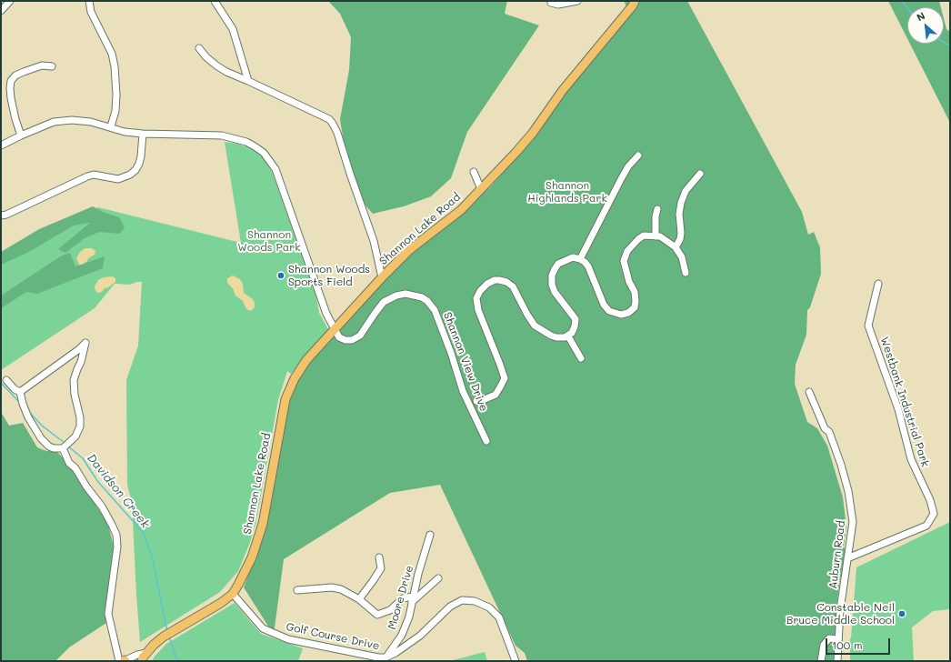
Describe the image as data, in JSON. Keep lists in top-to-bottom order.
{
  "streets": {
    "main road": ["Shannon Lake Road"],
    "street": [
      "Shannon View Drive",
      "Westbank Industrial Park",
      "Auburn Road",
      "Moore Drive",
      "Golf Course Drive"
    ]
  },
  "crossings": [
    ["Shannon Lake Road", "Shannon View Drive"],
    ["Shannon Lake Road", "Golf Course Drive"],
    ["Westbank Industrial Park", "Auburn Road"],
    ["Moore Drive", "Golf Course Drive"]
  ],
  "water": ["Davidson Creek"],
  "parks": ["Shannon Highlands Park", "Shannon Woods Park"],
  "places": ["Shannon Woods Sports Field", "Constable Neil Bruce Middle School"],
  "scale_bar": "100 m",
  "north": "top left"
}
